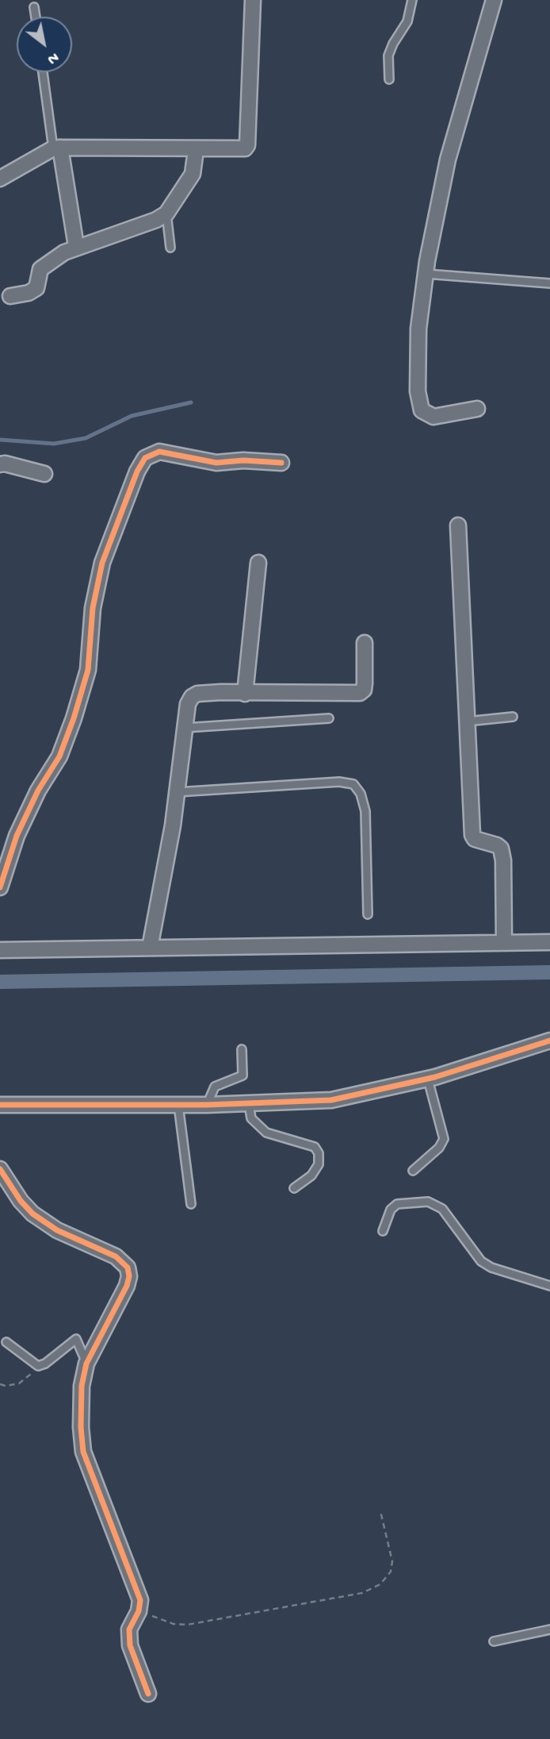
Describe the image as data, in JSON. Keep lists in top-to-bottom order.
{
  "north": "bottom right"
}
